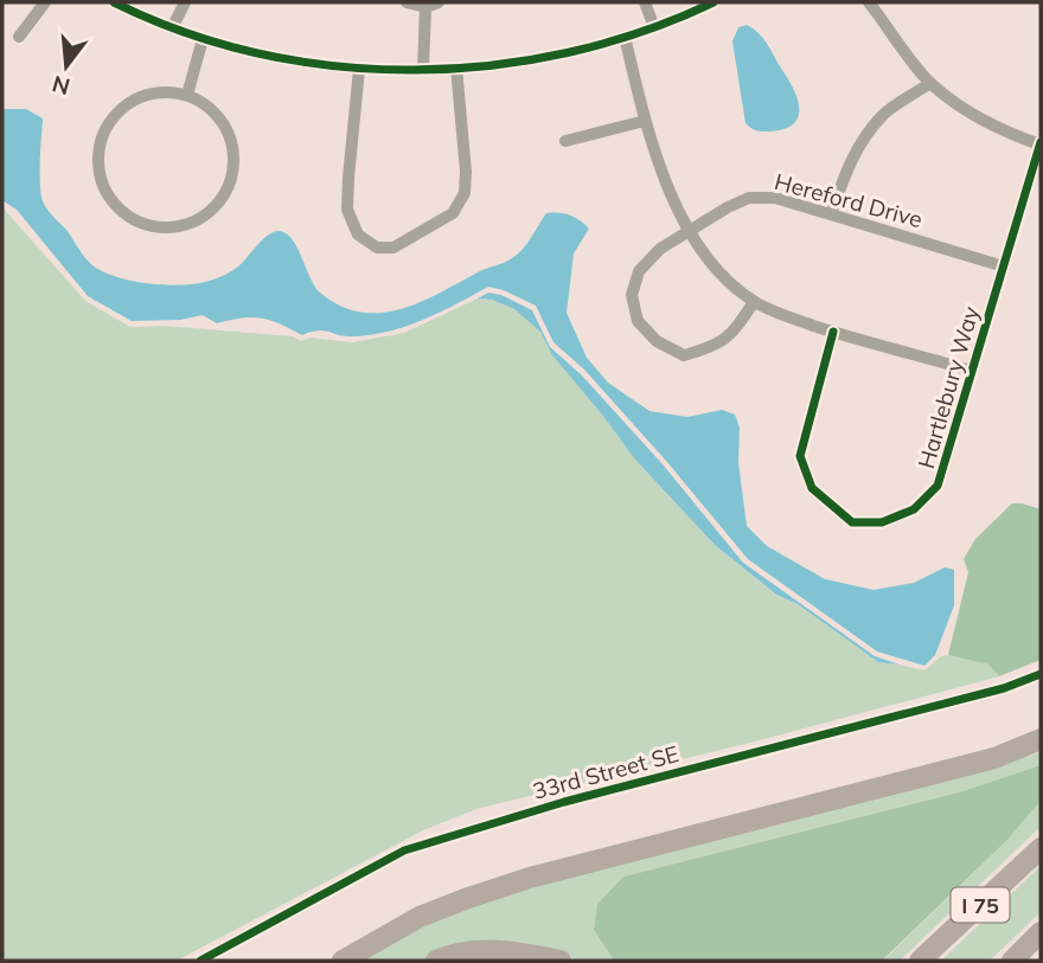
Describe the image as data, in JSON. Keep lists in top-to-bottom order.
{
  "streets": {
    "highway": ["I 75"],
    "street": ["Hereford Drive", "Hartlebury Way", "33rd Street SE"]
  },
  "crossings": [
    ["Hereford Drive", "Hartlebury Way"]
  ],
  "north": "bottom"
}
